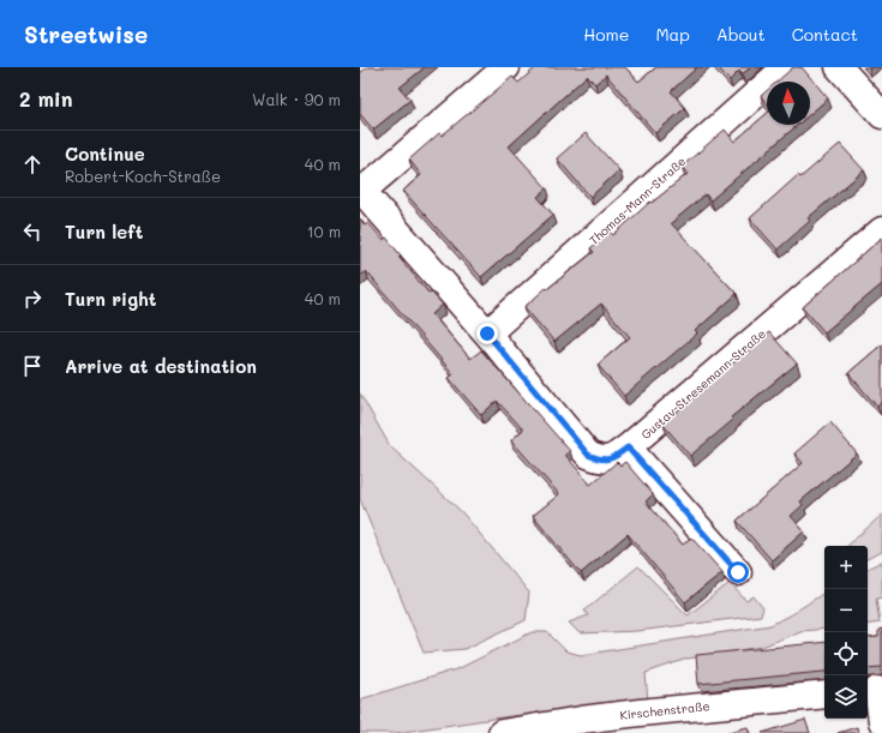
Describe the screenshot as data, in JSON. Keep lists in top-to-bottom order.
{
  "streets": {
    "street": ["Thomas-Mann-Straße", "Gustav-Stresemann-Straße", "Kirschenstraße"]
  },
  "crossings": [
    ["Thomas-Mann-Straße", "Gustav-Stresemann-Straße"]
  ],
  "north": "top",
  "page": {
    "header": "Streetwise",
    "nav": [
      "Home",
      "Map",
      "About",
      "Contact"
    ],
    "heading": ["2 min", "Walk · 90 m"],
    "list": [
      ["Continue", "Robert-Koch-Straße", "40 m"],
      ["Turn left", "10 m"],
      ["Turn right", "40 m"],
      "Arrive at destination"
    ],
    "map_buttons": ["+", "−"]
  }
}
